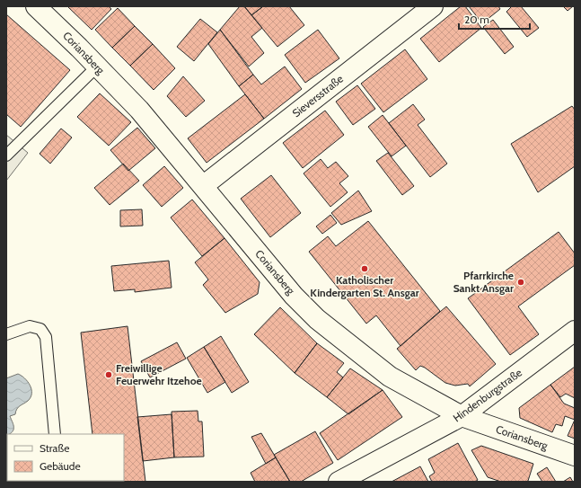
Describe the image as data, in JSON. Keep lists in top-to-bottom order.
{
  "streets": {
    "street": ["Coriansberg", "Sieversstraße", "Hindenburgstraße"]
  },
  "crossings": [
    ["Coriansberg", "Sieversstraße"],
    ["Coriansberg", "Hindenburgstraße"]
  ],
  "places": ["Katholischer Kindergarten St. Ansgar", "Pfarrkirche Sankt Ansgar", "Freiwillige Feuerwehr Itzehoe"],
  "legend": ["Straße", "Gebäude"],
  "scale_bar": "20 m"
}
